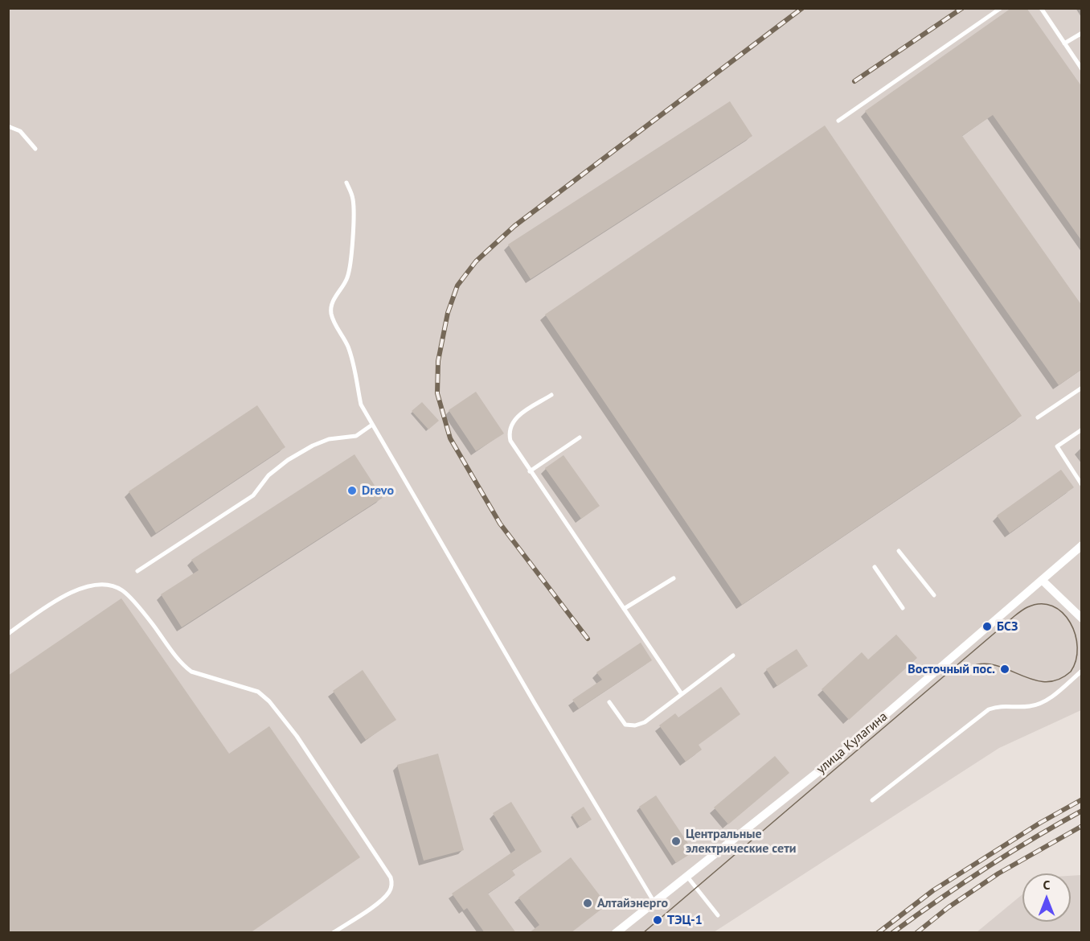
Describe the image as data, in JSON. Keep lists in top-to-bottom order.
{
  "streets": {
    "street": ["улица Кулагина"]
  },
  "places": [
    "Drevo",
    "БСЗ",
    "Восточный пос.",
    "Центральные электрические сети",
    "Алтайэнерго",
    "ТЭЦ-1"
  ],
  "north": "top"
}
